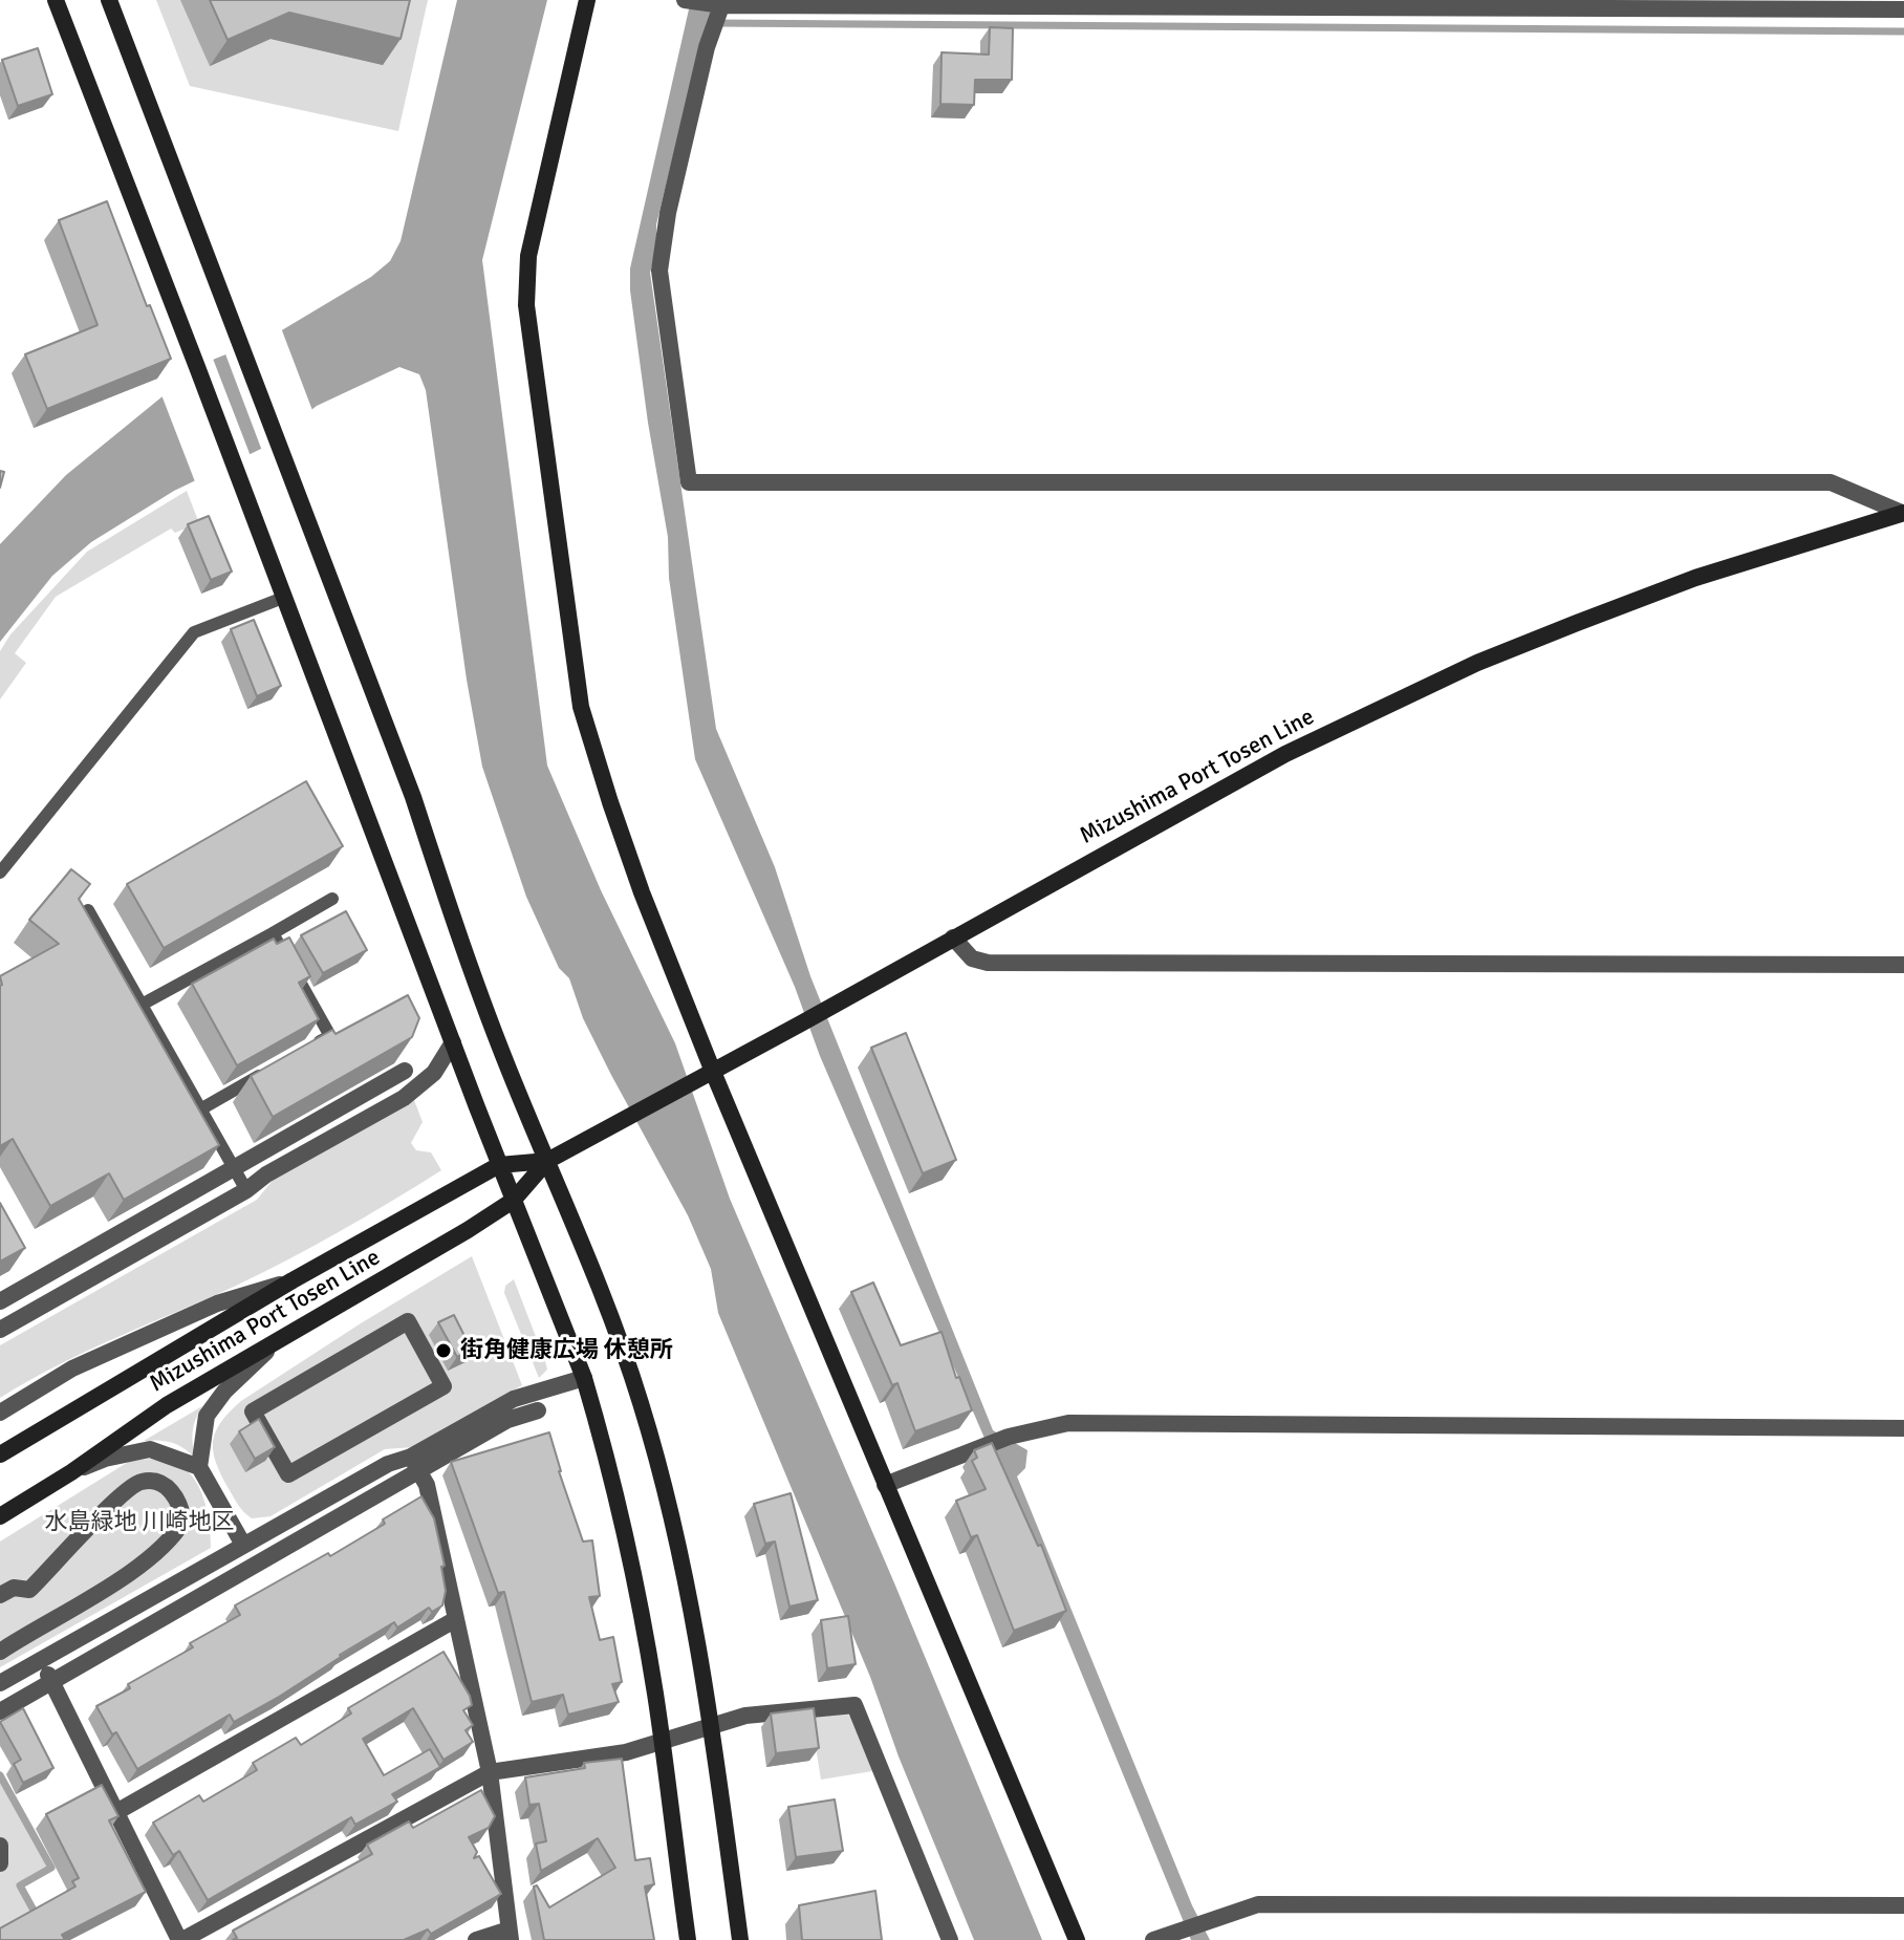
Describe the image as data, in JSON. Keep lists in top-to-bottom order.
{
  "streets": {
    "street": ["Mizushima Port Tosen Line"]
  },
  "parks": ["水島緑地 川崎地区"],
  "places": ["街角健康広場 休憩所"]
}
